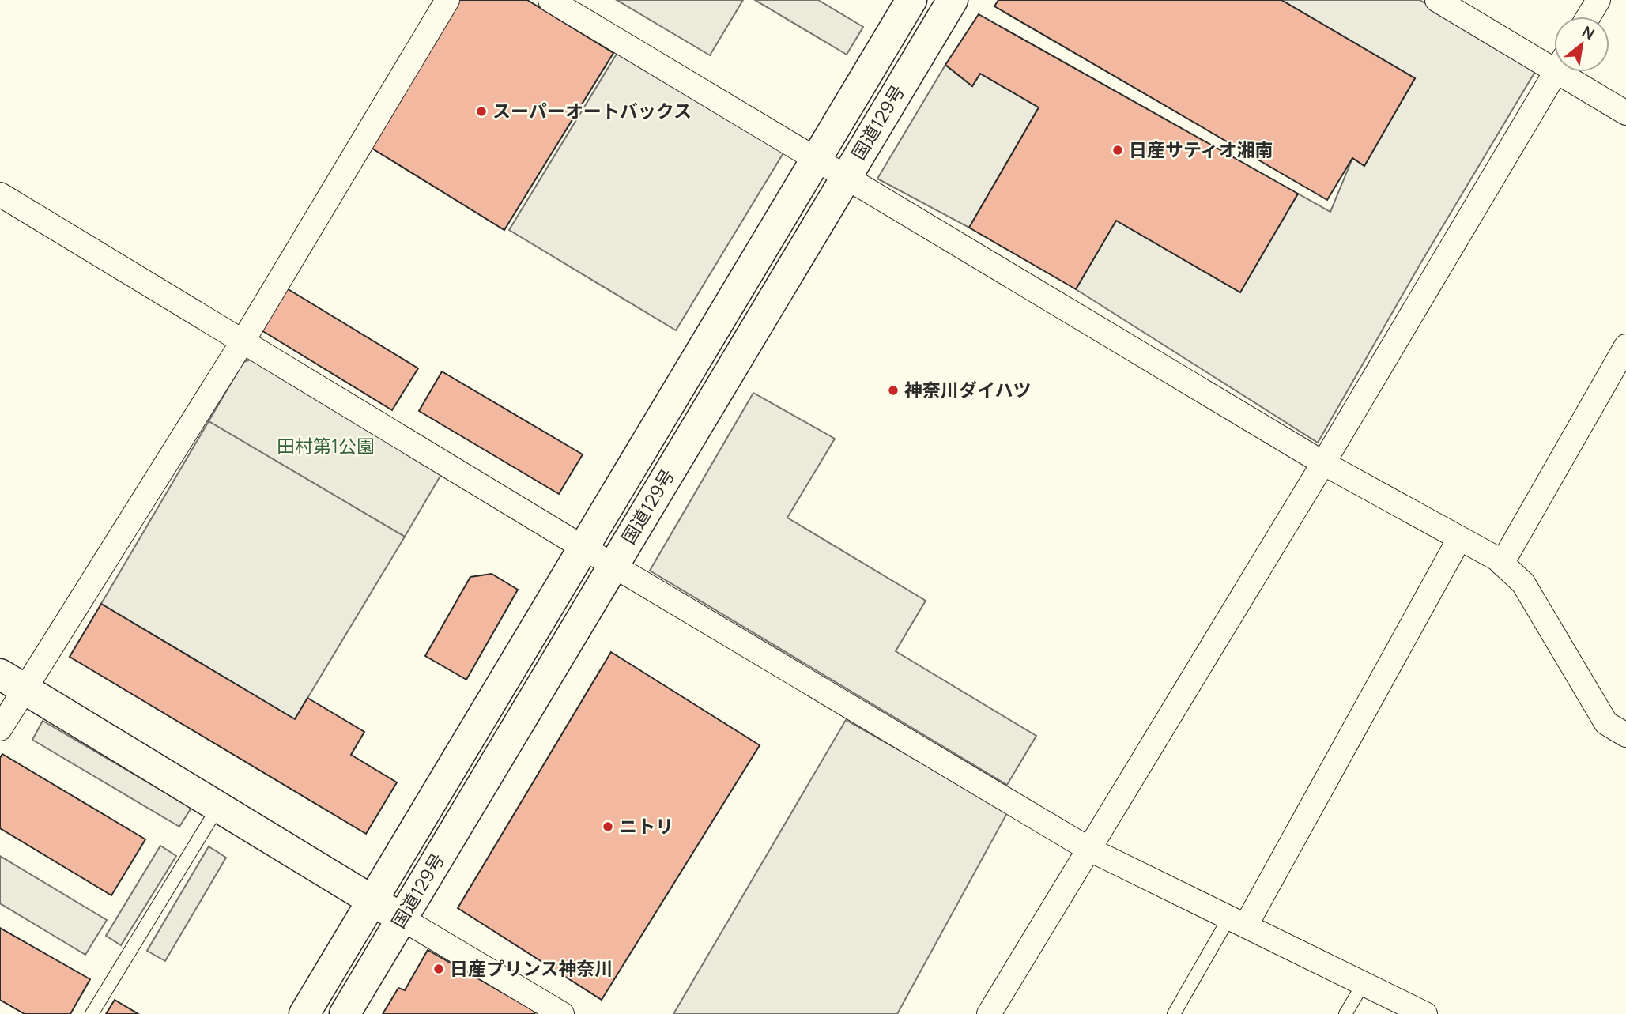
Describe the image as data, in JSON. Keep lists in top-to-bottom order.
{
  "streets": {
    "main road": ["国道129号"]
  },
  "parks": ["田村第1公園"],
  "places": [
    "スーパーオートバックス",
    "日産サティオ湘南",
    "神奈川ダイハツ",
    "ニトリ",
    "日産プリンス神奈川"
  ],
  "north": "top right"
}
